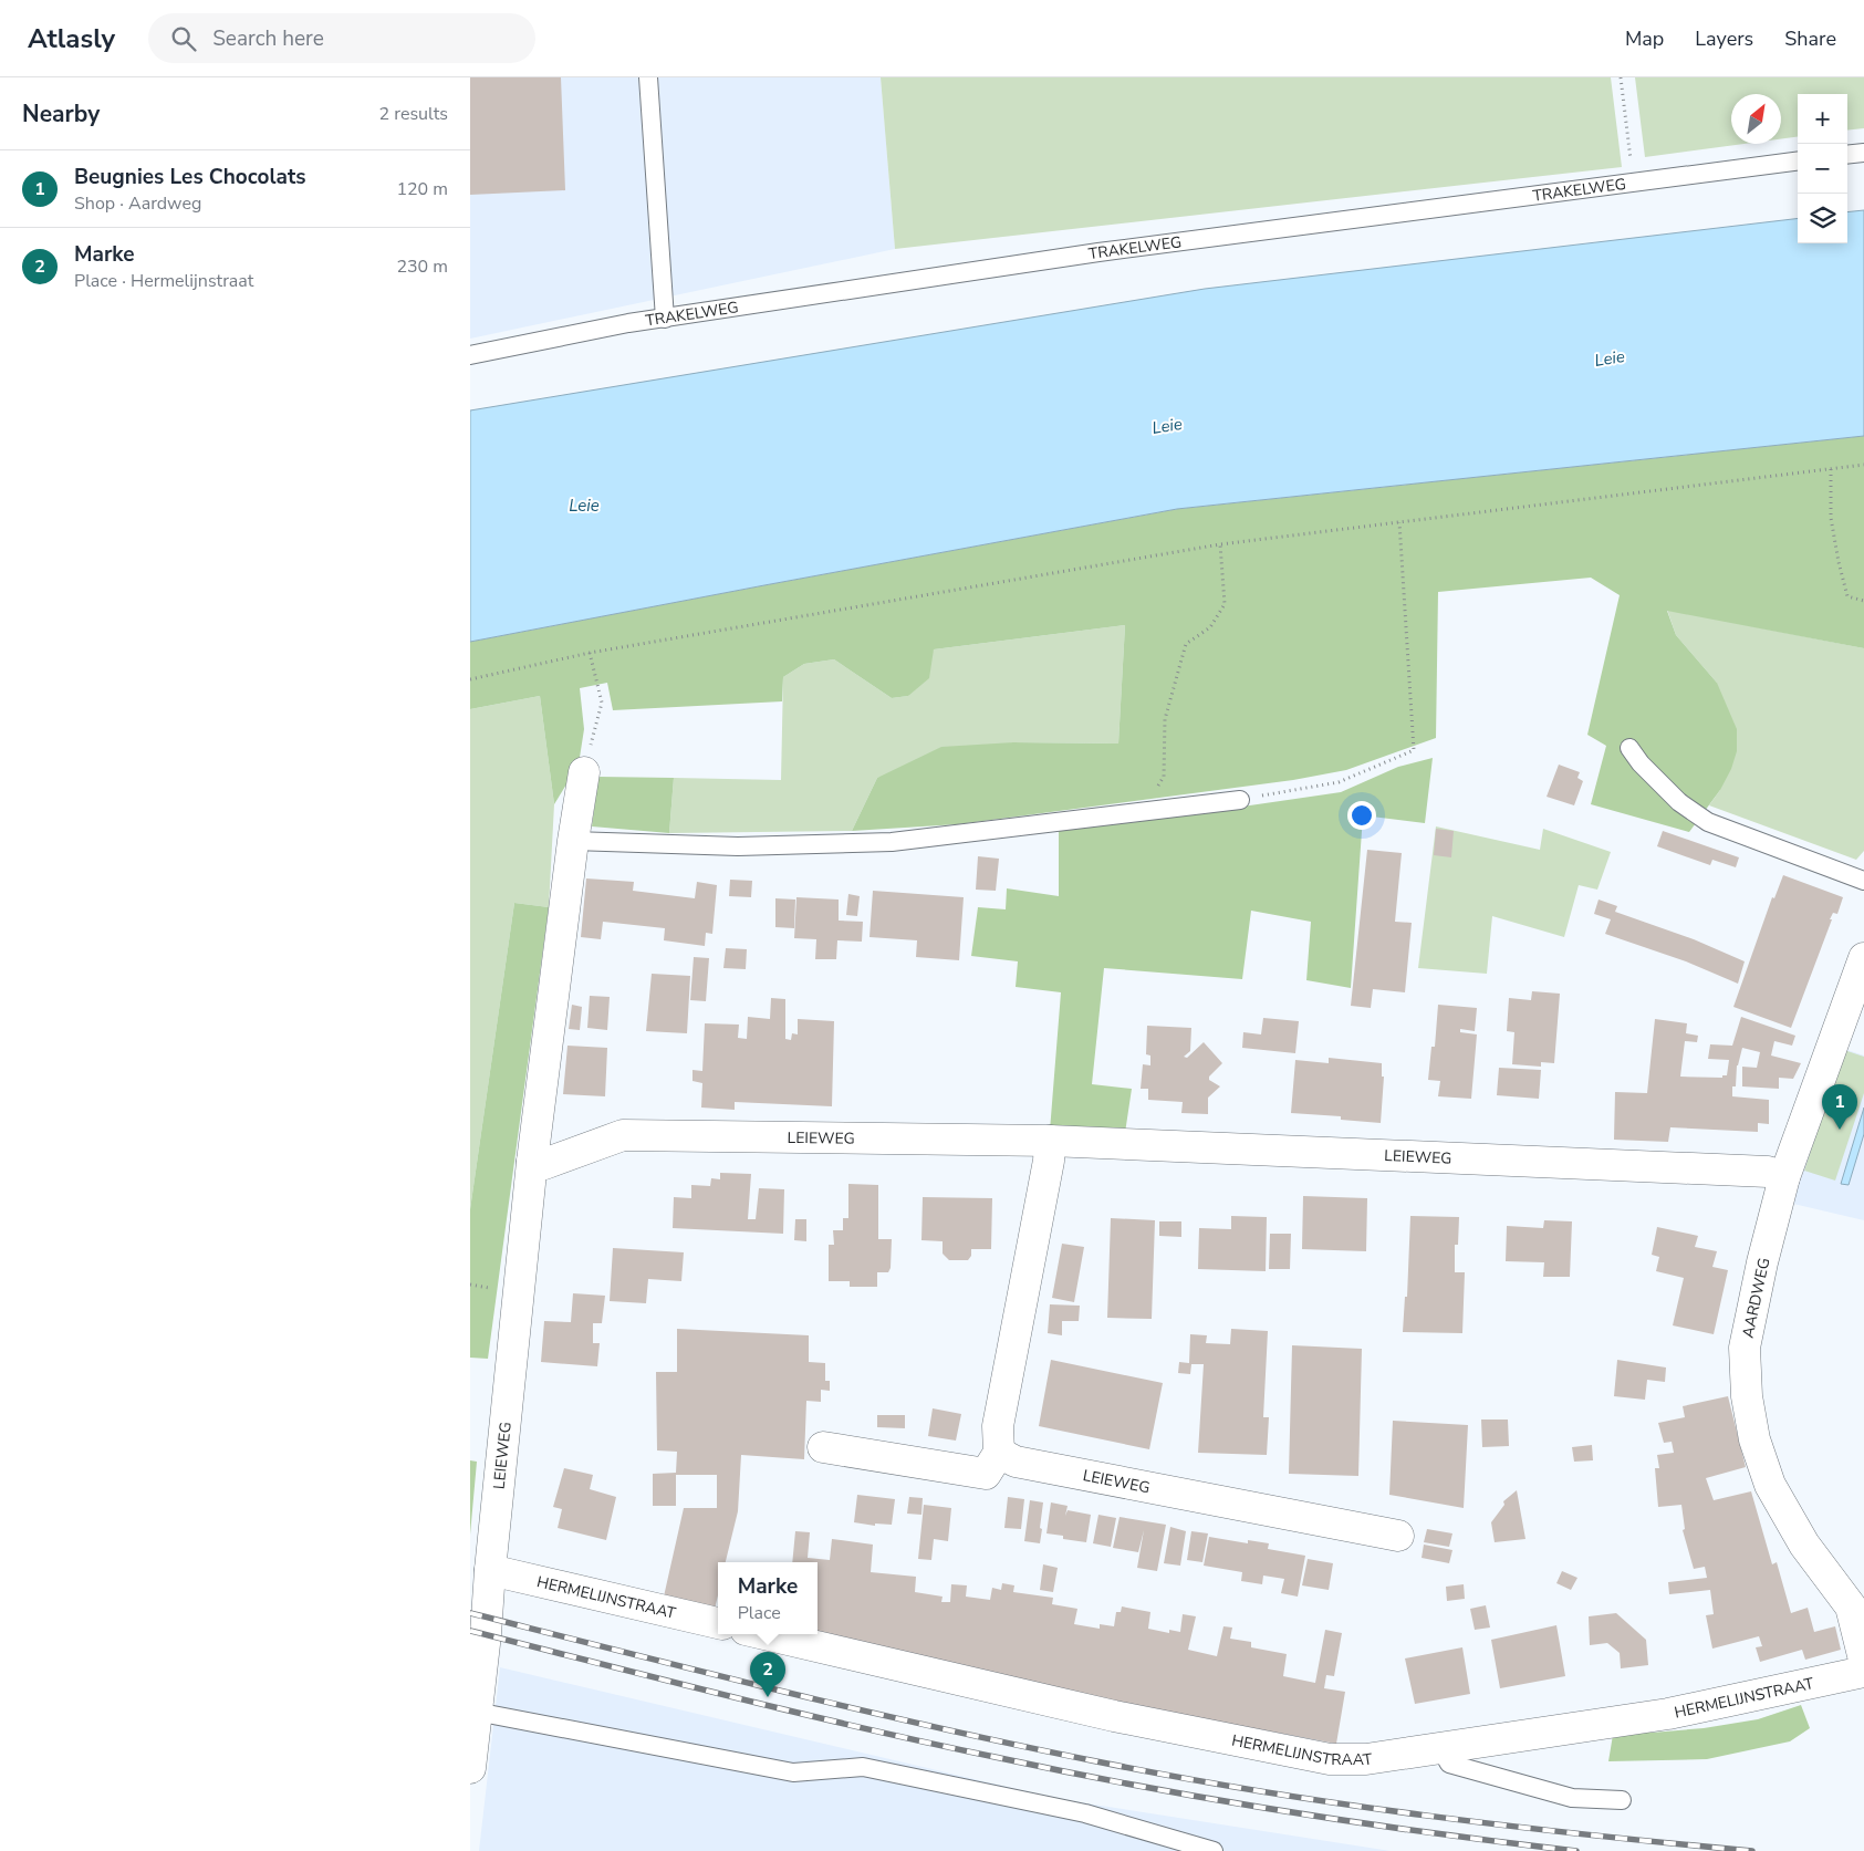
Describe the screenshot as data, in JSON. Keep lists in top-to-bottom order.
{
  "streets": {
    "street": ["LEIEWEG", "AARDWEG", "HERMELIJNSTRAAT"],
    "lane": ["TRAKELWEG"]
  },
  "crossings": [
    ["LEIEWEG", "AARDWEG"],
    ["LEIEWEG", "HERMELIJNSTRAAT"]
  ],
  "water": ["Leie"],
  "north": "top right",
  "page": {
    "header": "Atlasly",
    "search": "Search here",
    "nav": ["Map", "Layers", "Share"],
    "heading": ["Nearby", "2 results"],
    "map_buttons": ["+", "−"],
    "list": [
      {
        "mark": "1",
        "name": "Beugnies Les Chocolats",
        "note": "Shop · Aardweg",
        "value": "120 m"
      },
      {
        "mark": "2",
        "name": "Marke",
        "note": "Place · Hermelijnstraat",
        "value": "230 m"
      }
    ],
    "pins": ["1", "2"],
    "popup": ["Marke", "Place"]
  }
}
